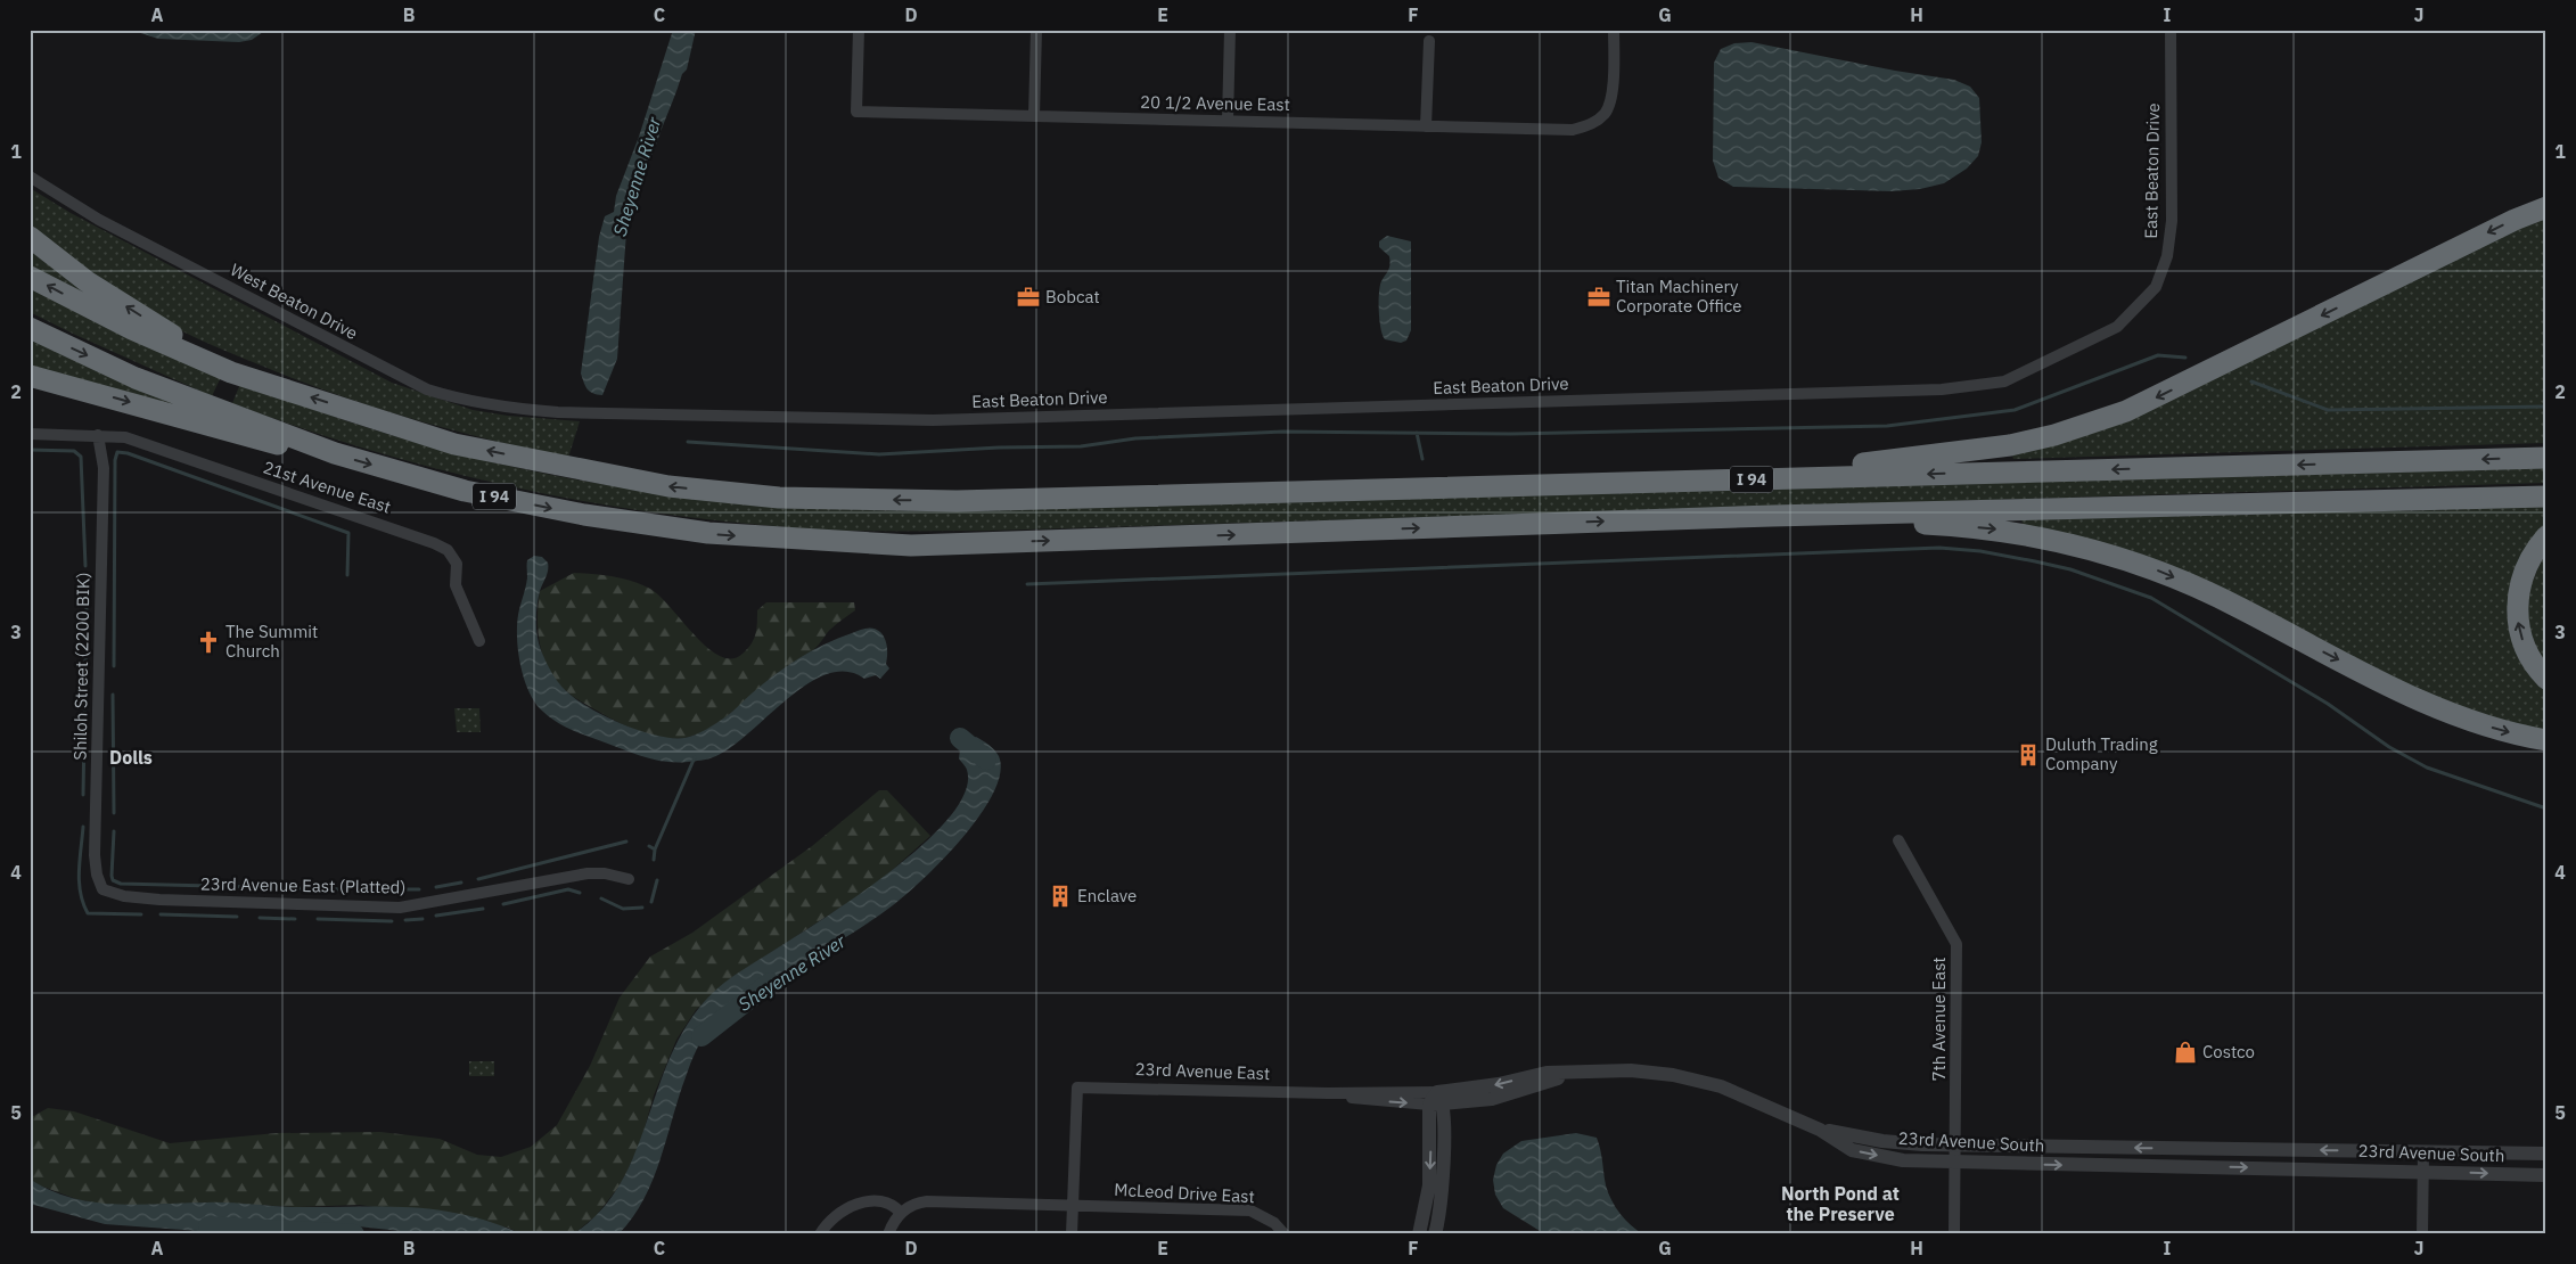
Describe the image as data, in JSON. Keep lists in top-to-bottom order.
{
  "streets": {
    "highway": ["I 94"],
    "street": [
      "20 1/2 Avenue East",
      "East Beaton Drive",
      "West Beaton Drive",
      "21st Avenue East",
      "Shiloh Street (2200 BIK)",
      "23rd Avenue East (Platted)",
      "7th Avenue East",
      "23rd Avenue East",
      "23rd Avenue South",
      "McLeod Drive East"
    ]
  },
  "crossings": [
    ["East Beaton Drive", "West Beaton Drive"],
    ["21st Avenue East", "Shiloh Street (2200 BIK)"],
    ["Shiloh Street (2200 BIK)", "23rd Avenue East (Platted)"],
    ["7th Avenue East", "23rd Avenue South"],
    ["23rd Avenue East", "23rd Avenue South"],
    ["23rd Avenue East", "McLeod Drive East"]
  ],
  "districts": ["Dolls", "North Pond at the Preserve"],
  "water": ["Sheyenne River"],
  "places": {
    "office": ["Bobcat", "Titan Machinery Corporate Office"],
    "church": ["The Summit Church"],
    "building": ["Duluth Trading Company", "Enclave"],
    "shop": ["Costco"]
  },
  "grid": {
    "columns": [
      "A",
      "B",
      "C",
      "D",
      "E",
      "F",
      "G",
      "H",
      "I",
      "J"
    ],
    "rows": [
      "1",
      "2",
      "3",
      "4",
      "5"
    ]
  }
}
